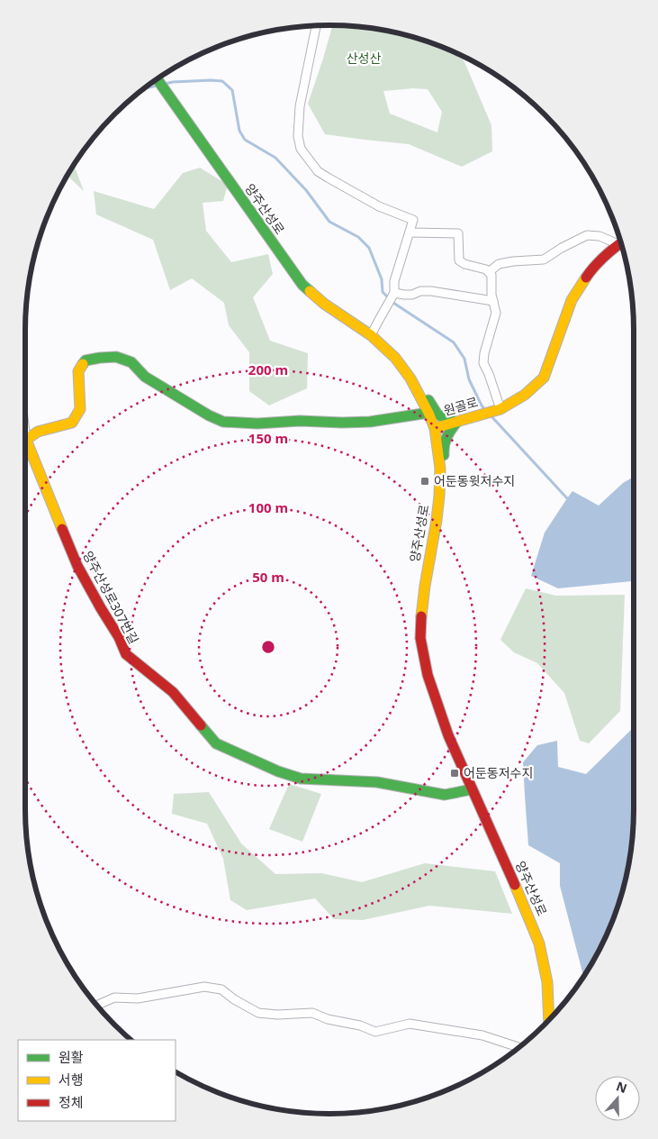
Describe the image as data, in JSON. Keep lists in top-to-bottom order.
{
  "streets": {
    "street": ["양주산성로", "원골로", "양주산성로307번길"]
  },
  "crossings": [
    ["양주산성로", "원골로"],
    ["양주산성로", "양주산성로307번길"]
  ],
  "parks": ["산성산"],
  "places": {
    "transit": ["어둔동윗저수지", "어둔동저수지"]
  },
  "legend": ["원활", "서행", "정체"],
  "north": "top",
  "rings": [
    "200 m",
    "150 m",
    "100 m",
    "50 m"
  ]
}
